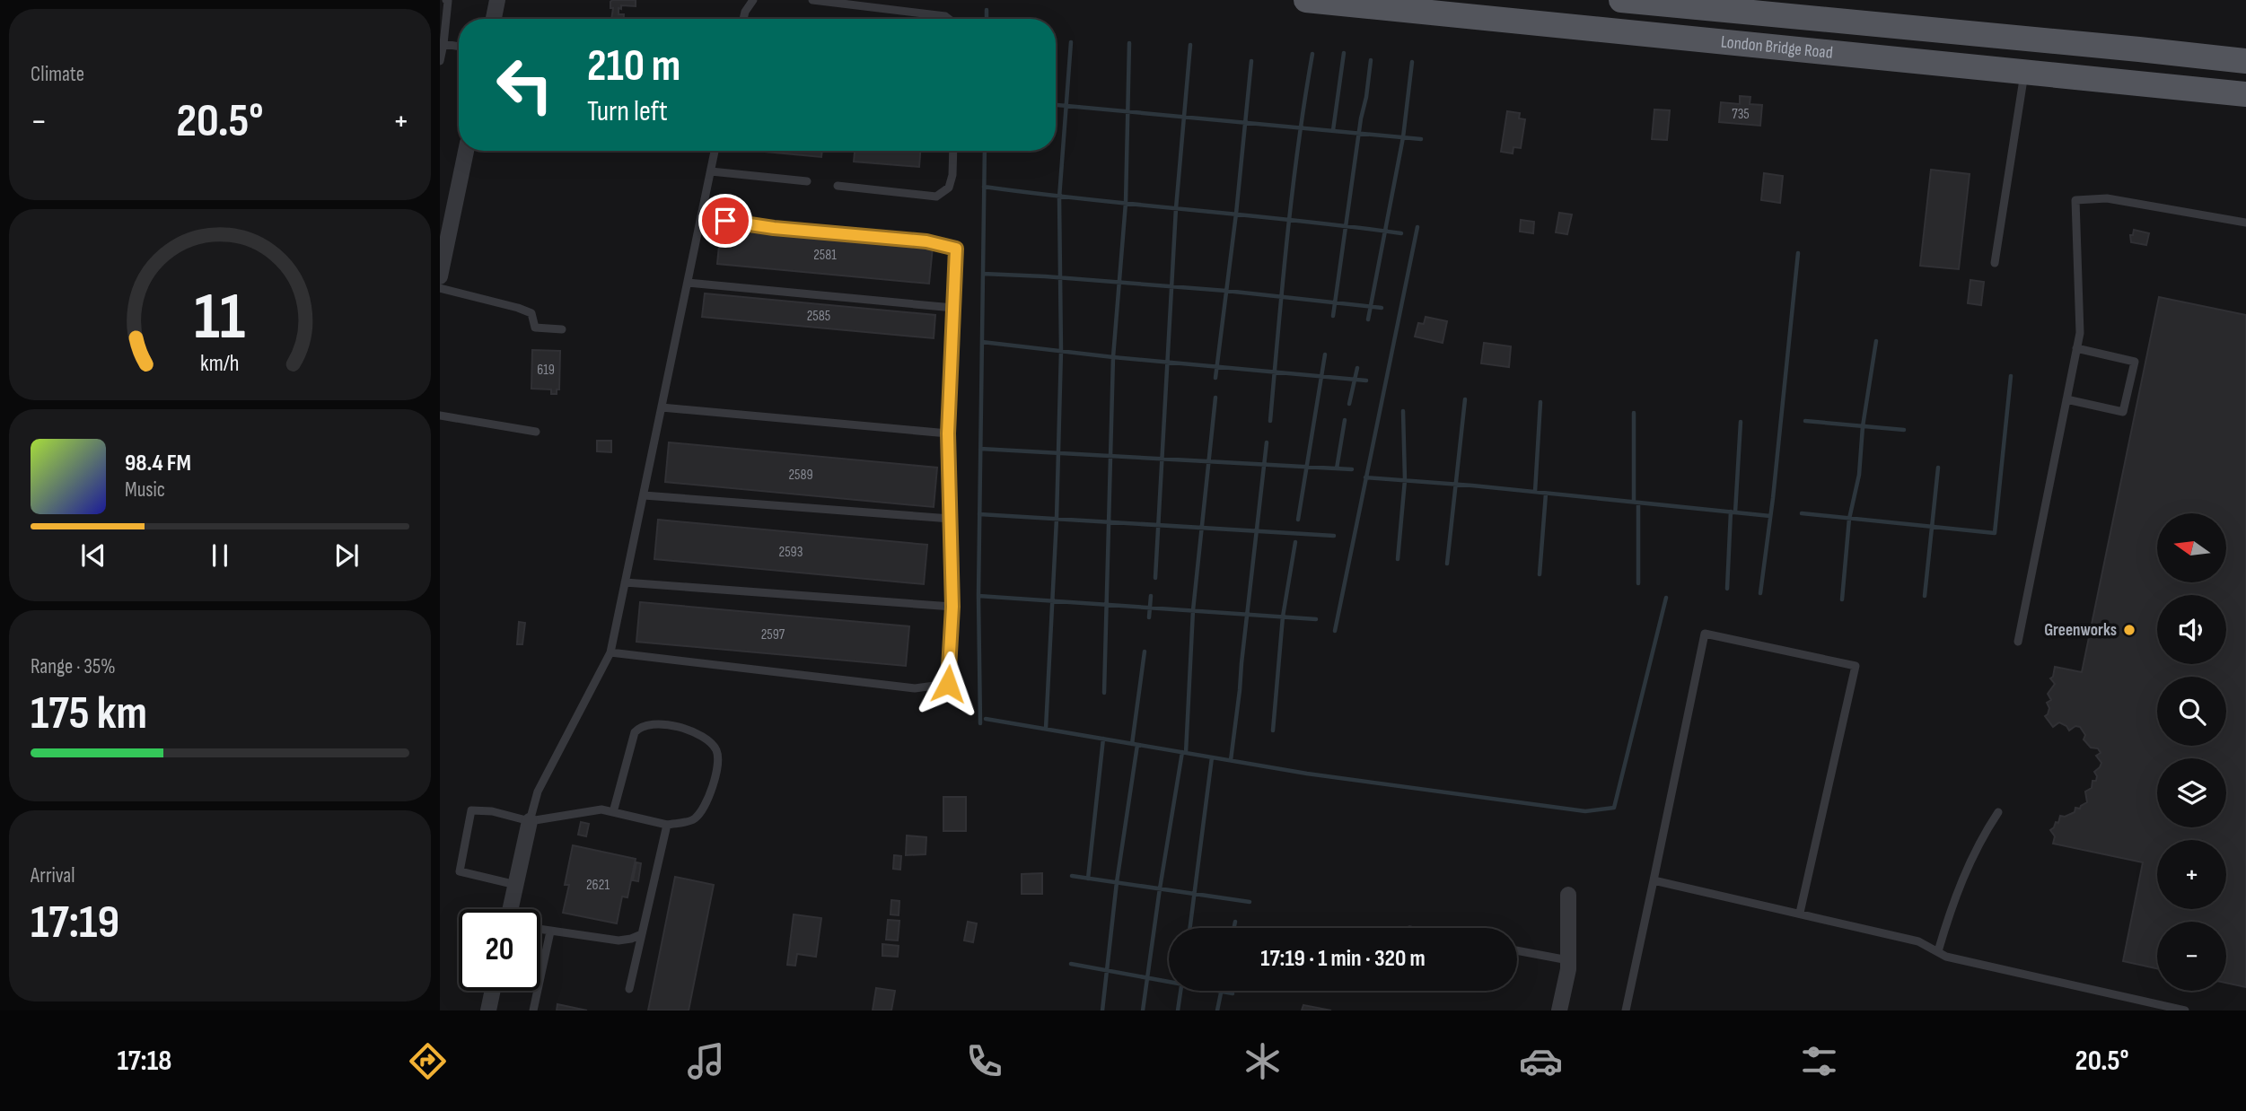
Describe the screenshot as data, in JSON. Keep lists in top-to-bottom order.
{
  "streets": {
    "main road": ["London Bridge Road"]
  },
  "places": ["Greenworks"],
  "house_numbers": [
    "735",
    "2581",
    "2585",
    "619",
    "2589",
    "2593",
    "2597",
    "2621"
  ],
  "north": "left",
  "page": {
    "tile": [
      "Climate",
      ["Range · 35%", "175 km"],
      ["Arrival", "17:19"]
    ],
    "turn": ["210 m", "Turn left"],
    "heat": ["−", "20.5°", "+"],
    "song": ["98.4 FM", "Music"],
    "map_buttons": ["+", "−"],
    "limit": "20",
    "trip": "17:19 · 1 min · 320 m",
    "tabs": ["17:18", "20.5°"],
    "gauge": ["11", "km/h"]
  }
}
